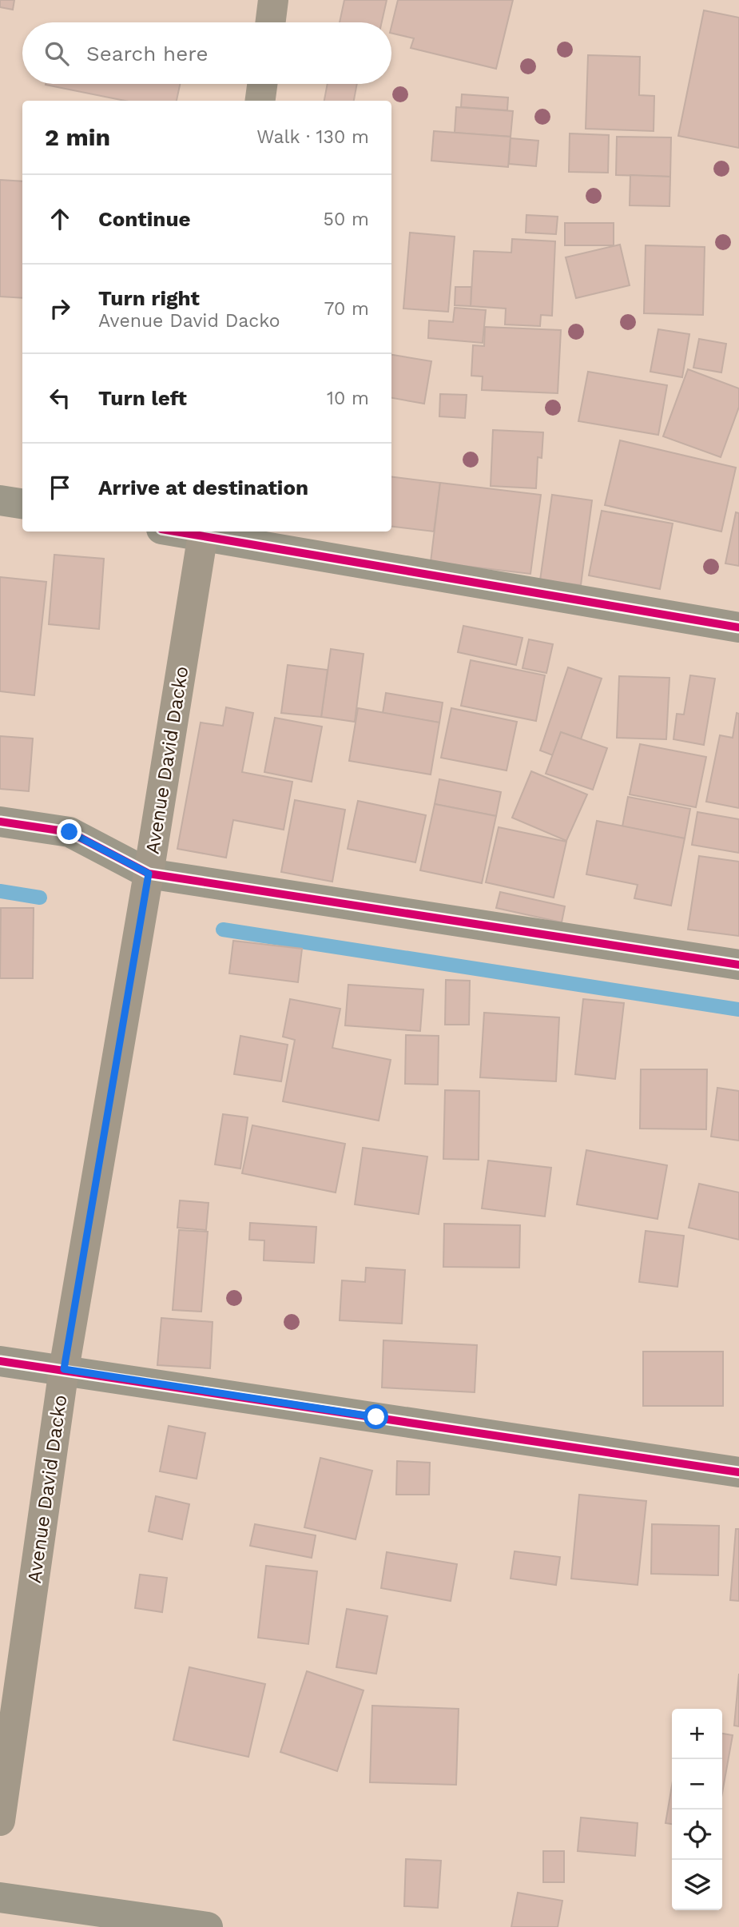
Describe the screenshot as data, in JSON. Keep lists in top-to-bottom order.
{
  "streets": {
    "main road": ["Avenue David Dacko"]
  },
  "page": {
    "search": "Search here",
    "heading": ["2 min", "Walk · 130 m"],
    "list": [
      ["Continue", "50 m"],
      ["Turn right", "Avenue David Dacko", "70 m"],
      ["Turn left", "10 m"],
      "Arrive at destination"
    ],
    "map_buttons": ["+", "−"]
  }
}
